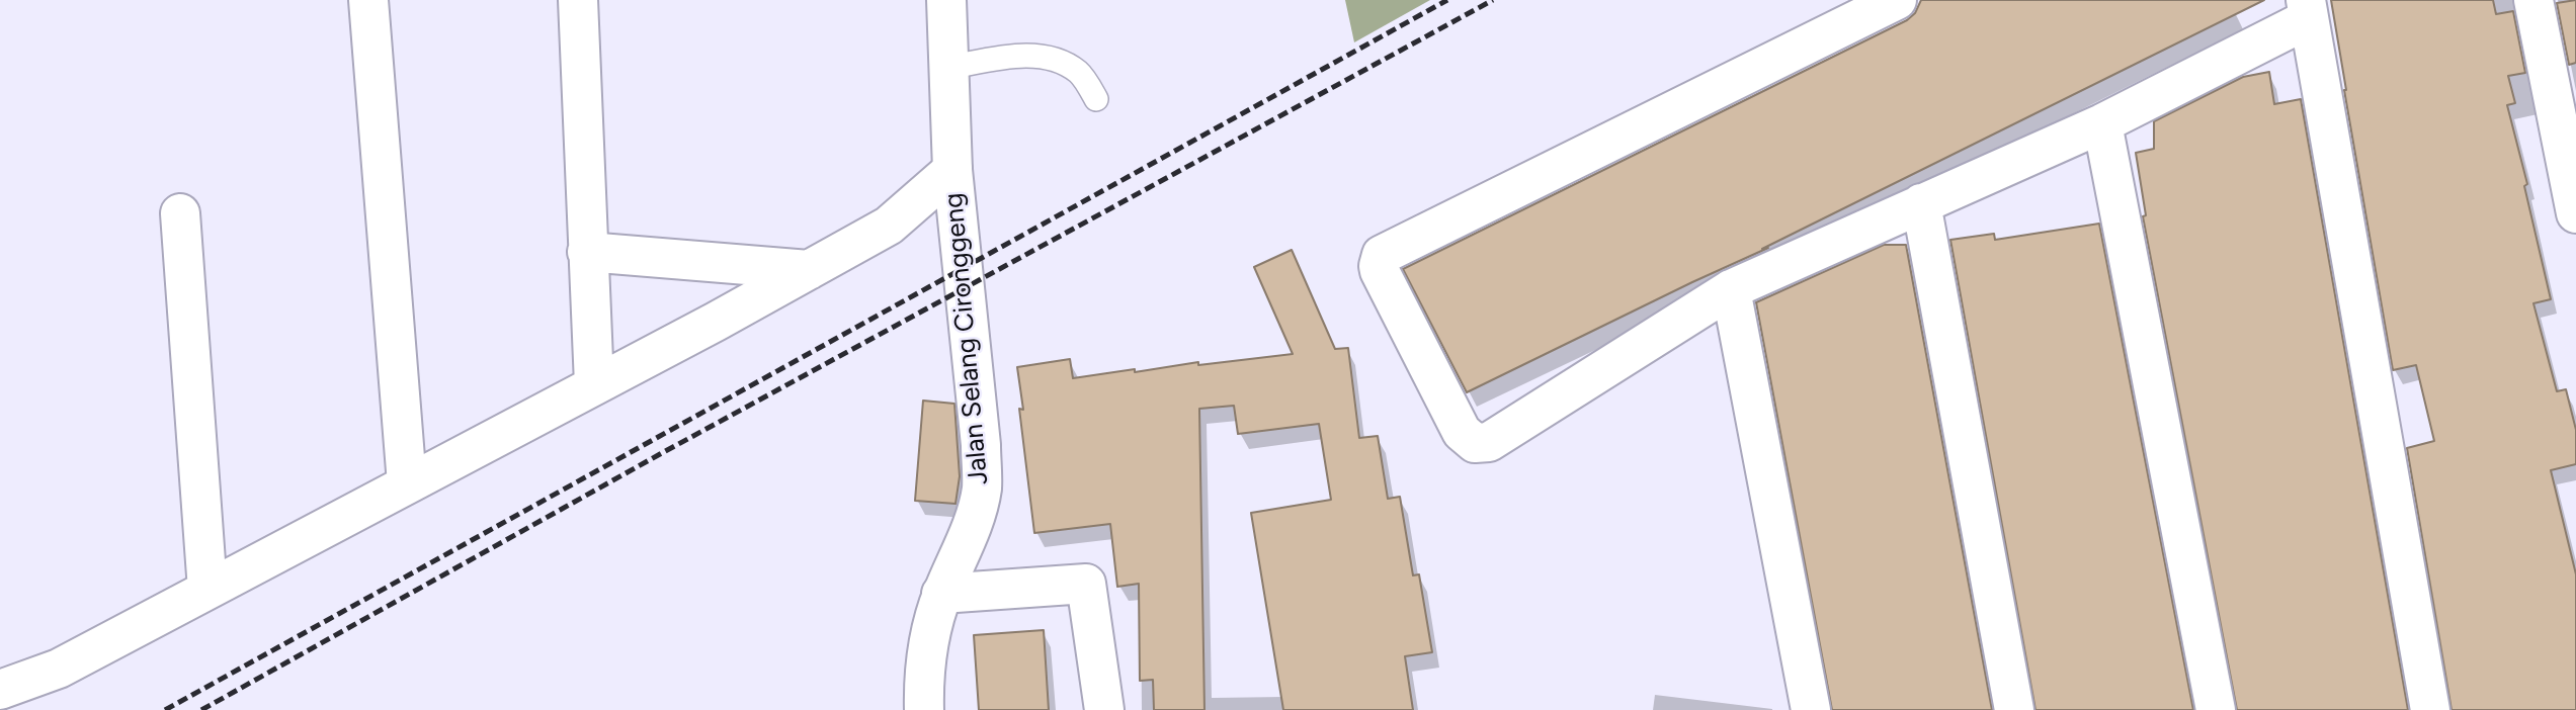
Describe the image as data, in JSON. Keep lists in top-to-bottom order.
{
  "streets": {
    "street": ["Jalan Selang Cironggeng"]
  }
}
